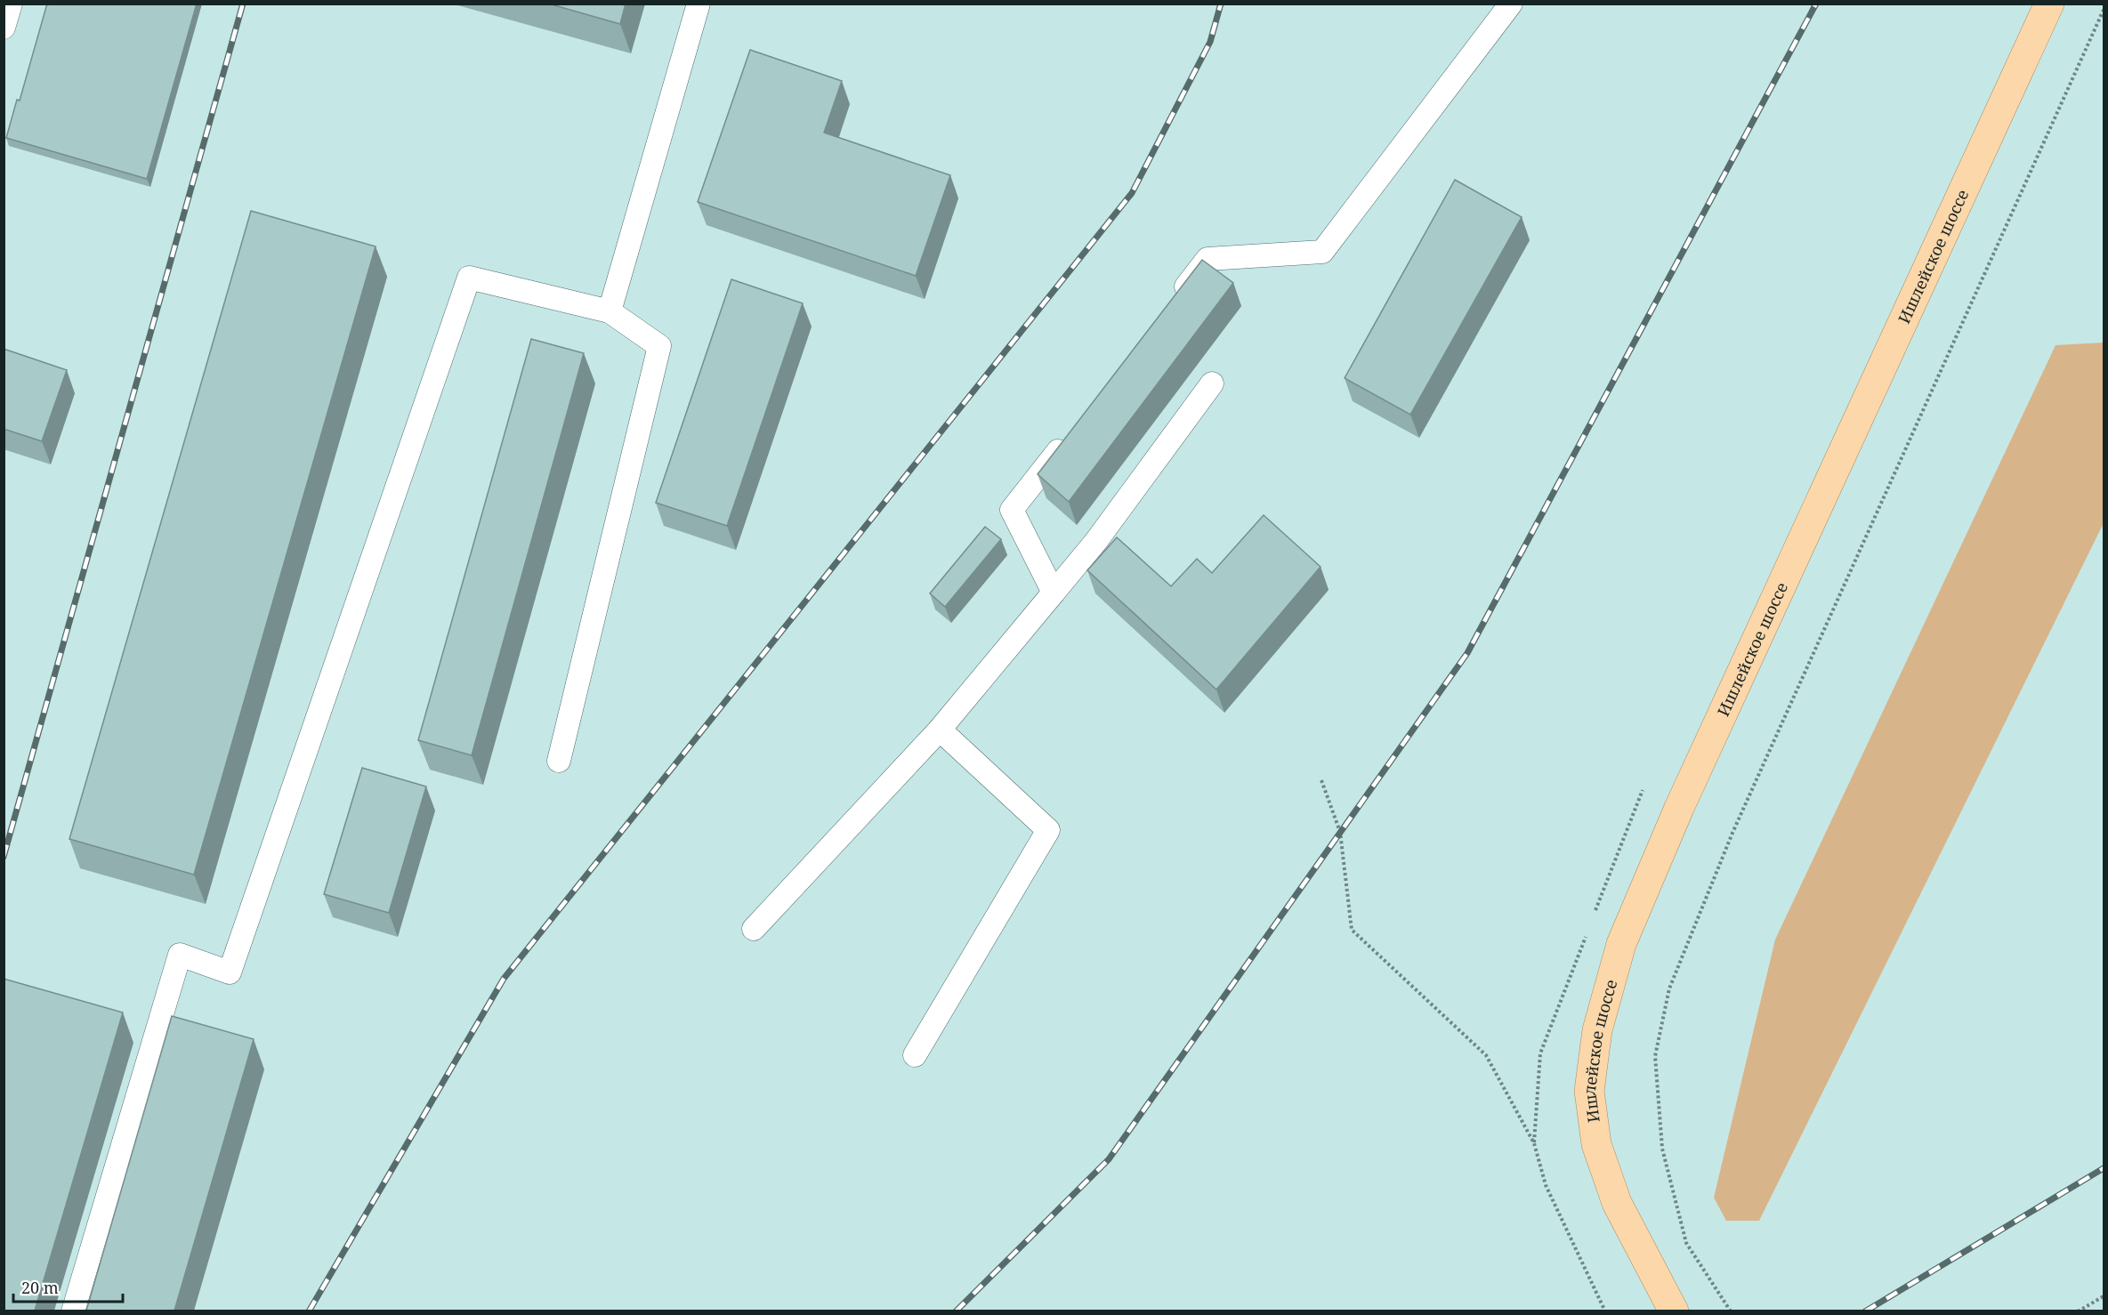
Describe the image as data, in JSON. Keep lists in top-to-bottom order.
{
  "streets": {
    "main road": ["Ишлейское шоссе"]
  },
  "scale_bar": "20 m"
}
